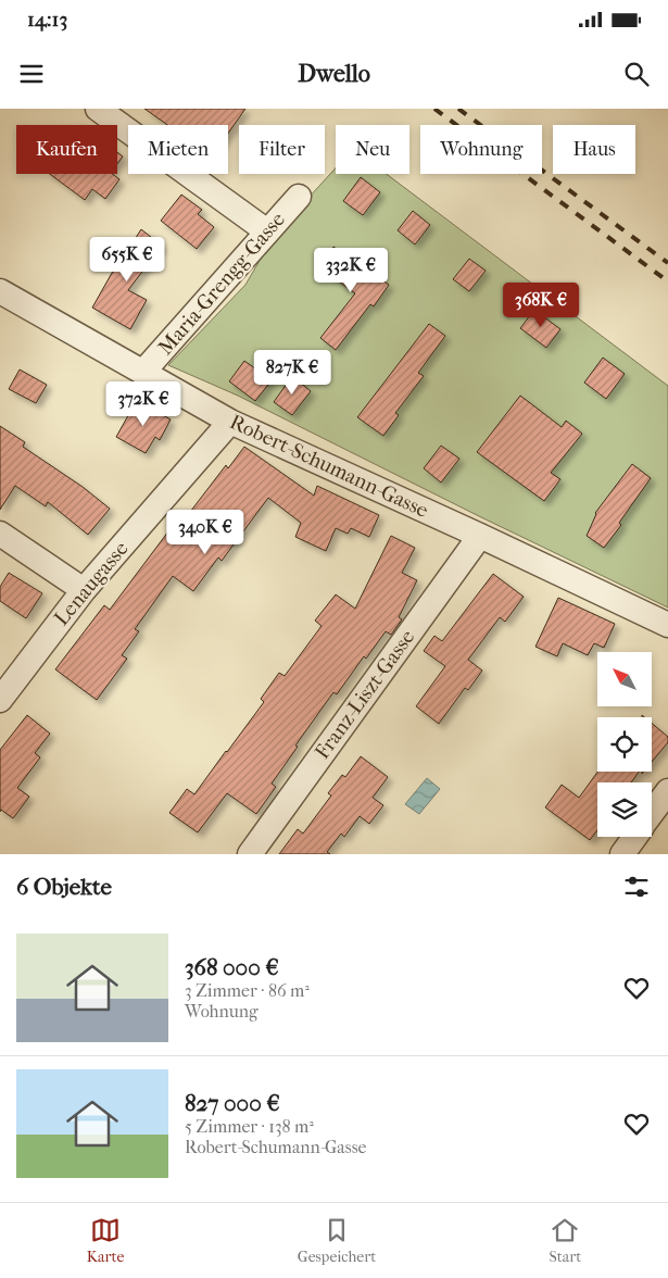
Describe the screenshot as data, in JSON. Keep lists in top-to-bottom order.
{
  "streets": {
    "street": [
      "Maria-Grengg-Gasse",
      "Robert-Schumann-Gasse",
      "Lenaugasse",
      "Franz-Liszt-Gasse"
    ]
  },
  "crossings": [
    ["Maria-Grengg-Gasse", "Robert-Schumann-Gasse"],
    ["Robert-Schumann-Gasse", "Lenaugasse"],
    ["Robert-Schumann-Gasse", "Franz-Liszt-Gasse"]
  ],
  "north": "top left",
  "page": {
    "status": "14:13",
    "header": "Dwello",
    "chip": [
      "Kaufen",
      "Mieten",
      "Filter",
      "Neu",
      "Wohnung",
      "Haus"
    ],
    "price": [
      "655K €",
      "332K €",
      "368K €",
      "827K €",
      "372K €",
      "340K €"
    ],
    "heading": "6 Objekte",
    "list": [
      {
        "name": "368 000 €",
        "note": "3 Zimmer · 86 m² · Wohnung"
      },
      {
        "name": "827 000 €",
        "note": "5 Zimmer · 138 m² · Robert-Schumann-Gasse"
      }
    ],
    "tabs": ["Karte", "Gespeichert", "Start"]
  }
}
